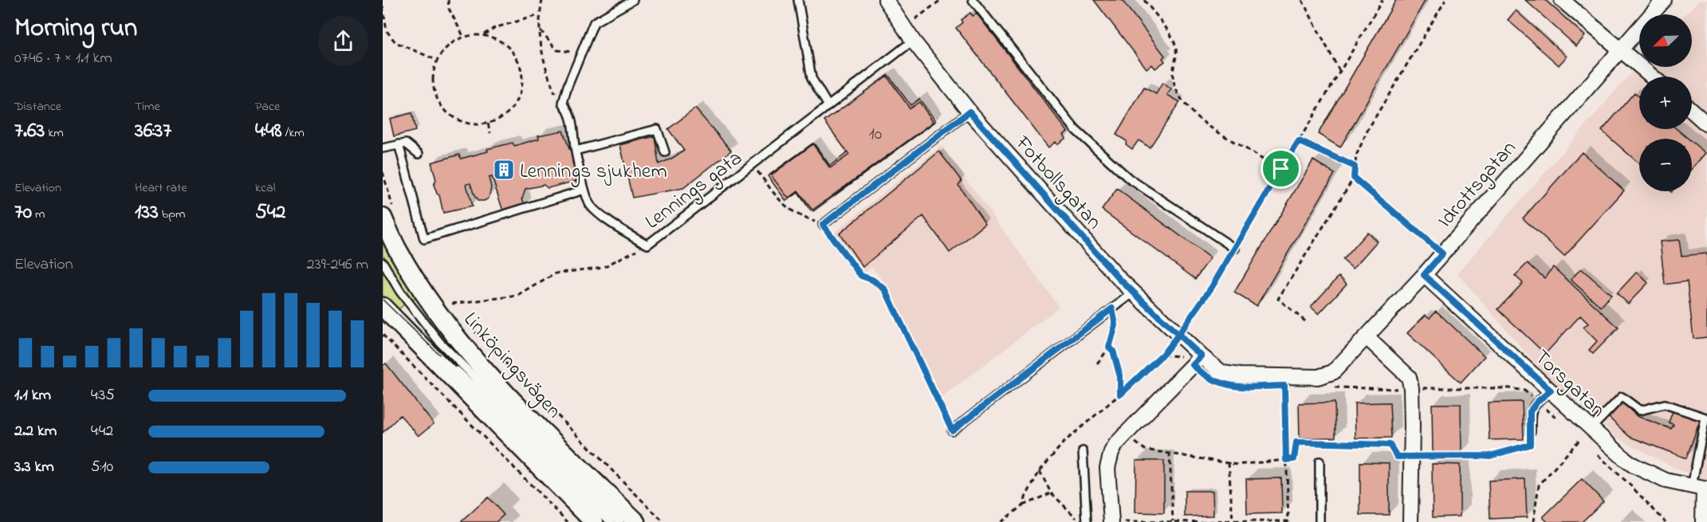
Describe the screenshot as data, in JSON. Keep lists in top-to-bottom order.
{
  "streets": {
    "street": [
      "Fotbollsgatan",
      "Idrottsgatan",
      "Linköpingsvägen",
      "Torsgatan"
    ],
    "lane": ["Lennings gata"]
  },
  "crossings": [
    ["Fotbollsgatan", "Idrottsgatan"],
    ["Fotbollsgatan", "Lennings gata"],
    ["Idrottsgatan", "Torsgatan"]
  ],
  "places": {
    "building": ["Lennings sjukhem"]
  },
  "house_numbers": ["10"],
  "north": "bottom left",
  "page": {
    "heading": ["Morning run", "07:46 · 7 × 1.1 km"],
    "map_buttons": ["+", "−"],
    "stats": [
      ["Distance", "7.63 km"],
      ["Time", "36:37"],
      ["Pace", "4:48 /km"],
      ["Elevation", "70 m"],
      ["Heart rate", "133 bpm"],
      ["kcal", "542"]
    ],
    "chart": ["Elevation", "239–246 m"],
    "list": [
      {
        "name": "1.1 km",
        "note": "4:35"
      },
      {
        "name": "2.2 km",
        "note": "4:42"
      },
      {
        "name": "3.3 km",
        "note": "5:10"
      }
    ]
  }
}
